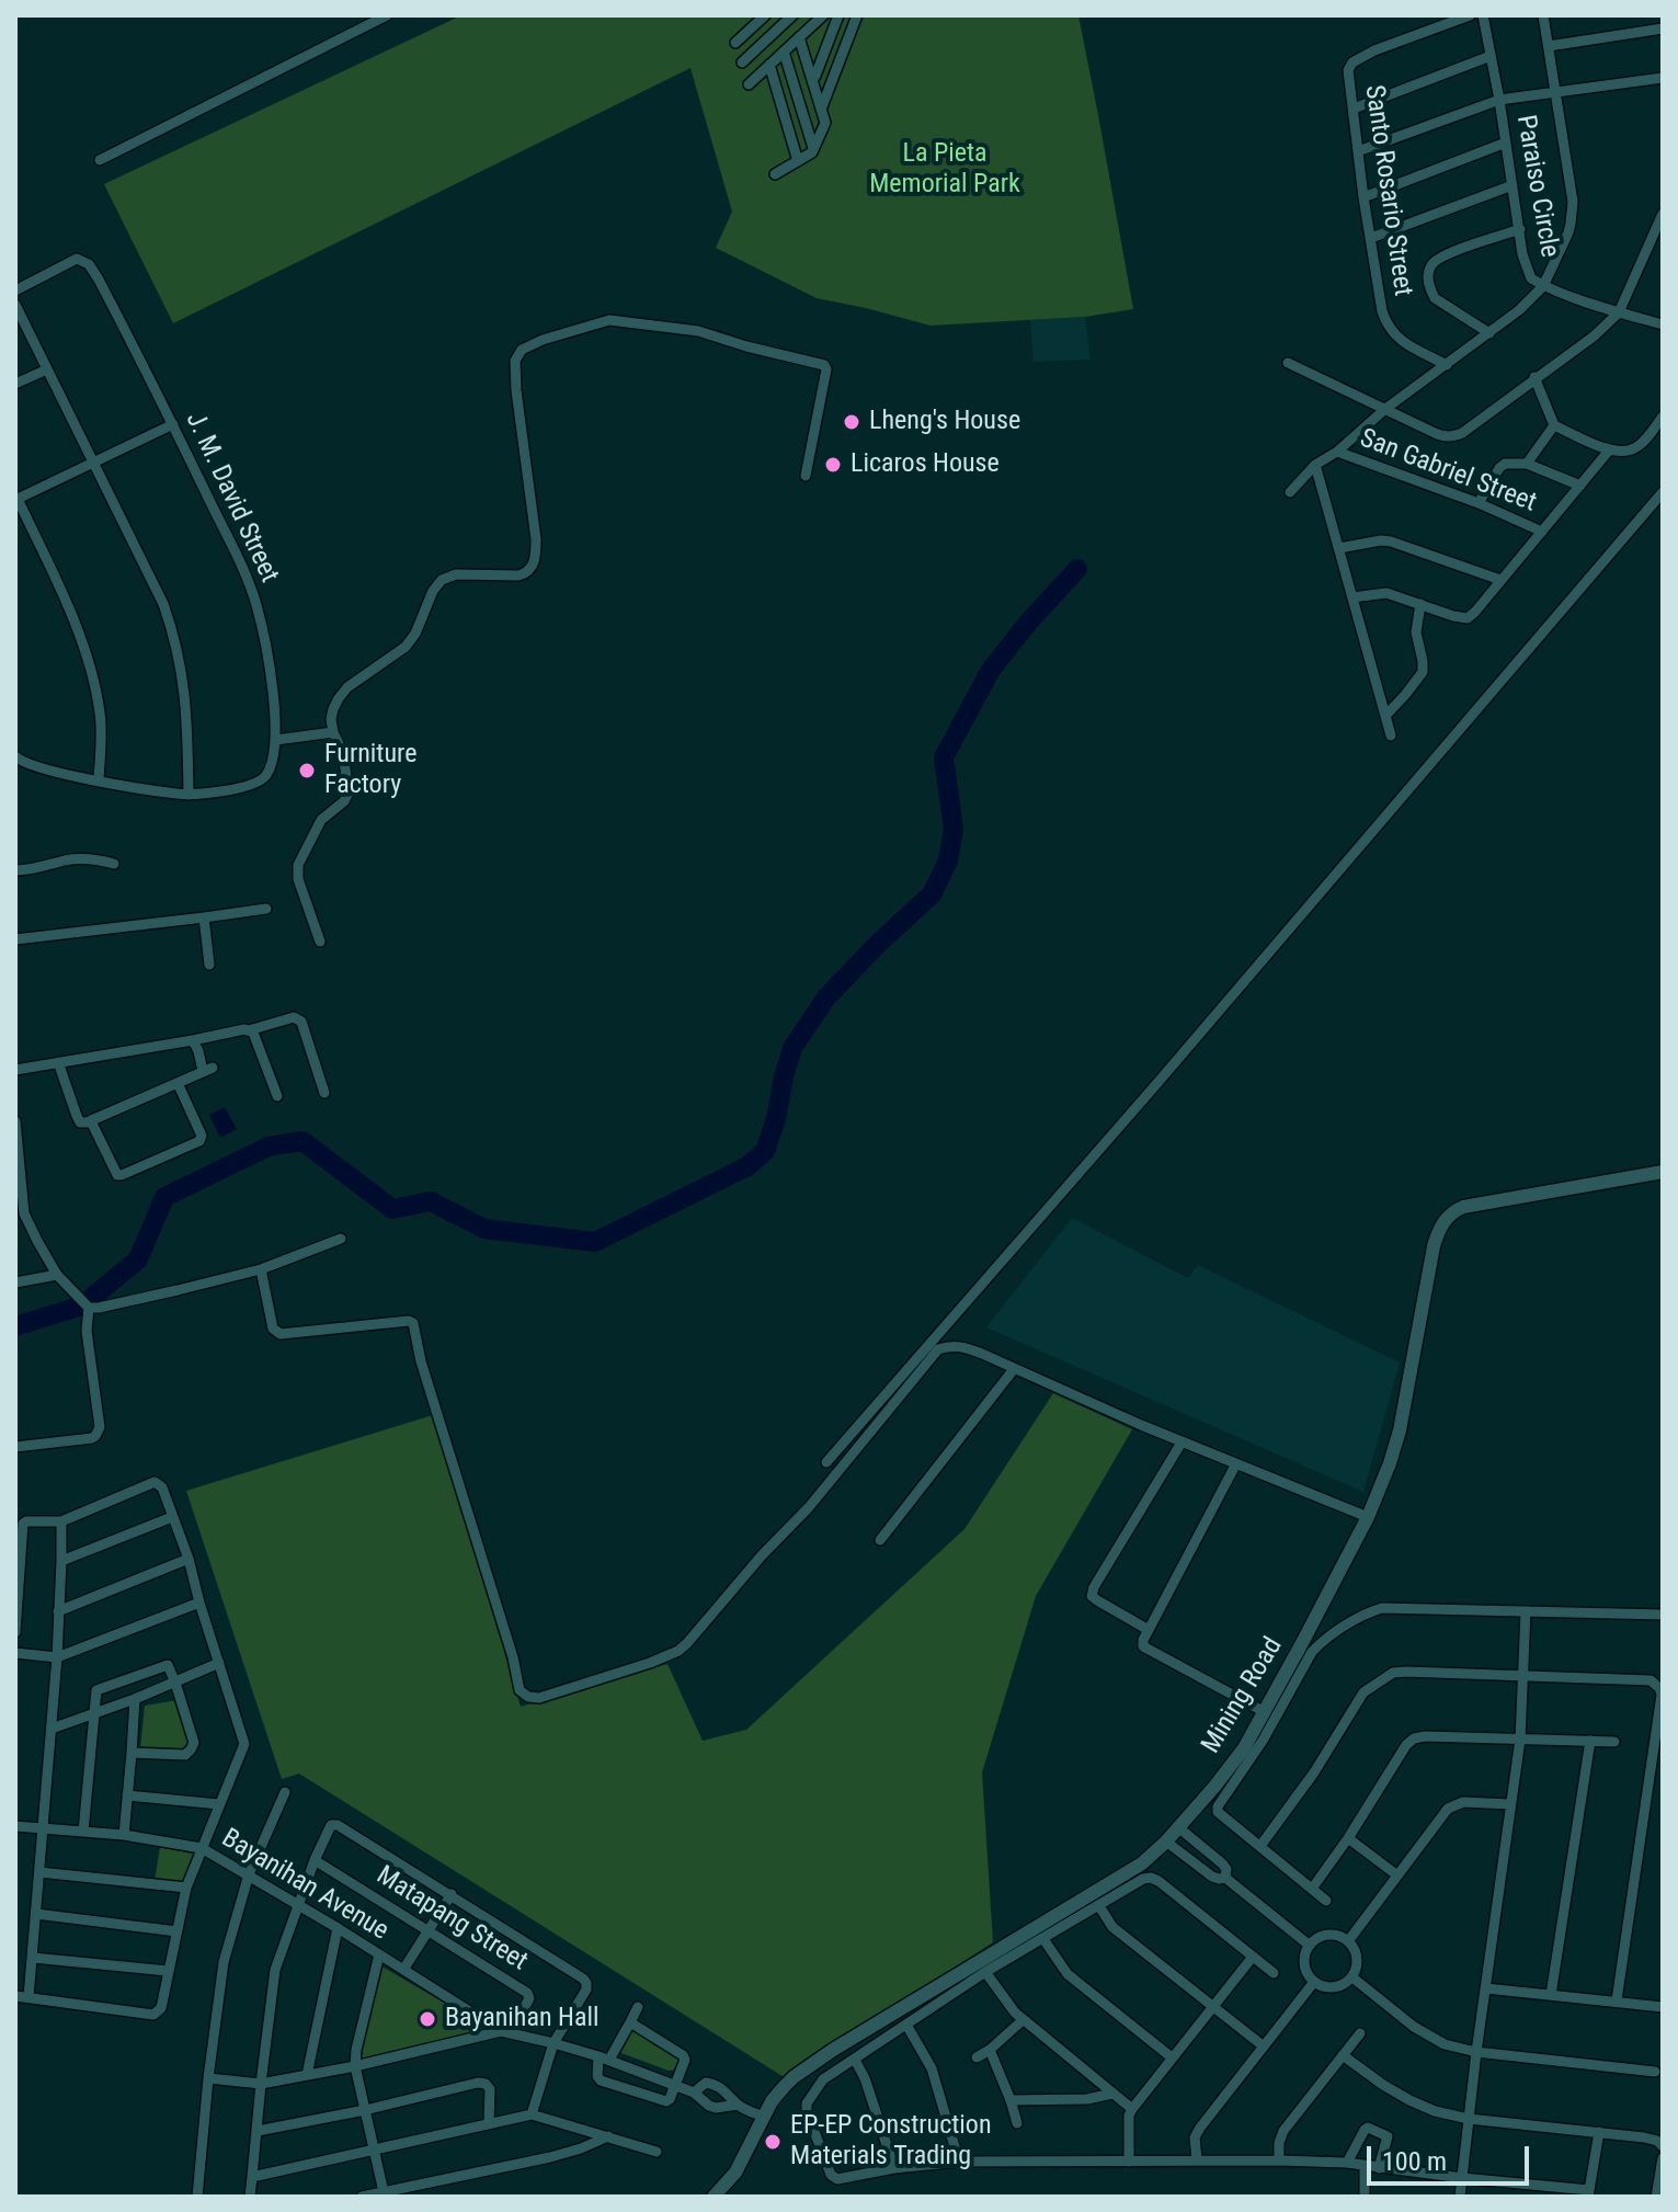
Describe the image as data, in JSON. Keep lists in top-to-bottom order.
{
  "streets": {
    "street": [
      "Paraiso Circle",
      "Santo Rosario Street",
      "San Gabriel Street",
      "J. M. David Street",
      "Mining Road",
      "Bayanihan Avenue",
      "Matapang Street"
    ]
  },
  "crossings": [
    ["Bayanihan Avenue", "Matapang Street"]
  ],
  "parks": ["La Pieta Memorial Park"],
  "places": [
    "Lheng's House",
    "Licaros House",
    "Furniture Factory",
    "Bayanihan Hall",
    "EP-EP Construction Materials Trading"
  ],
  "scale_bar": "100 m"
}
